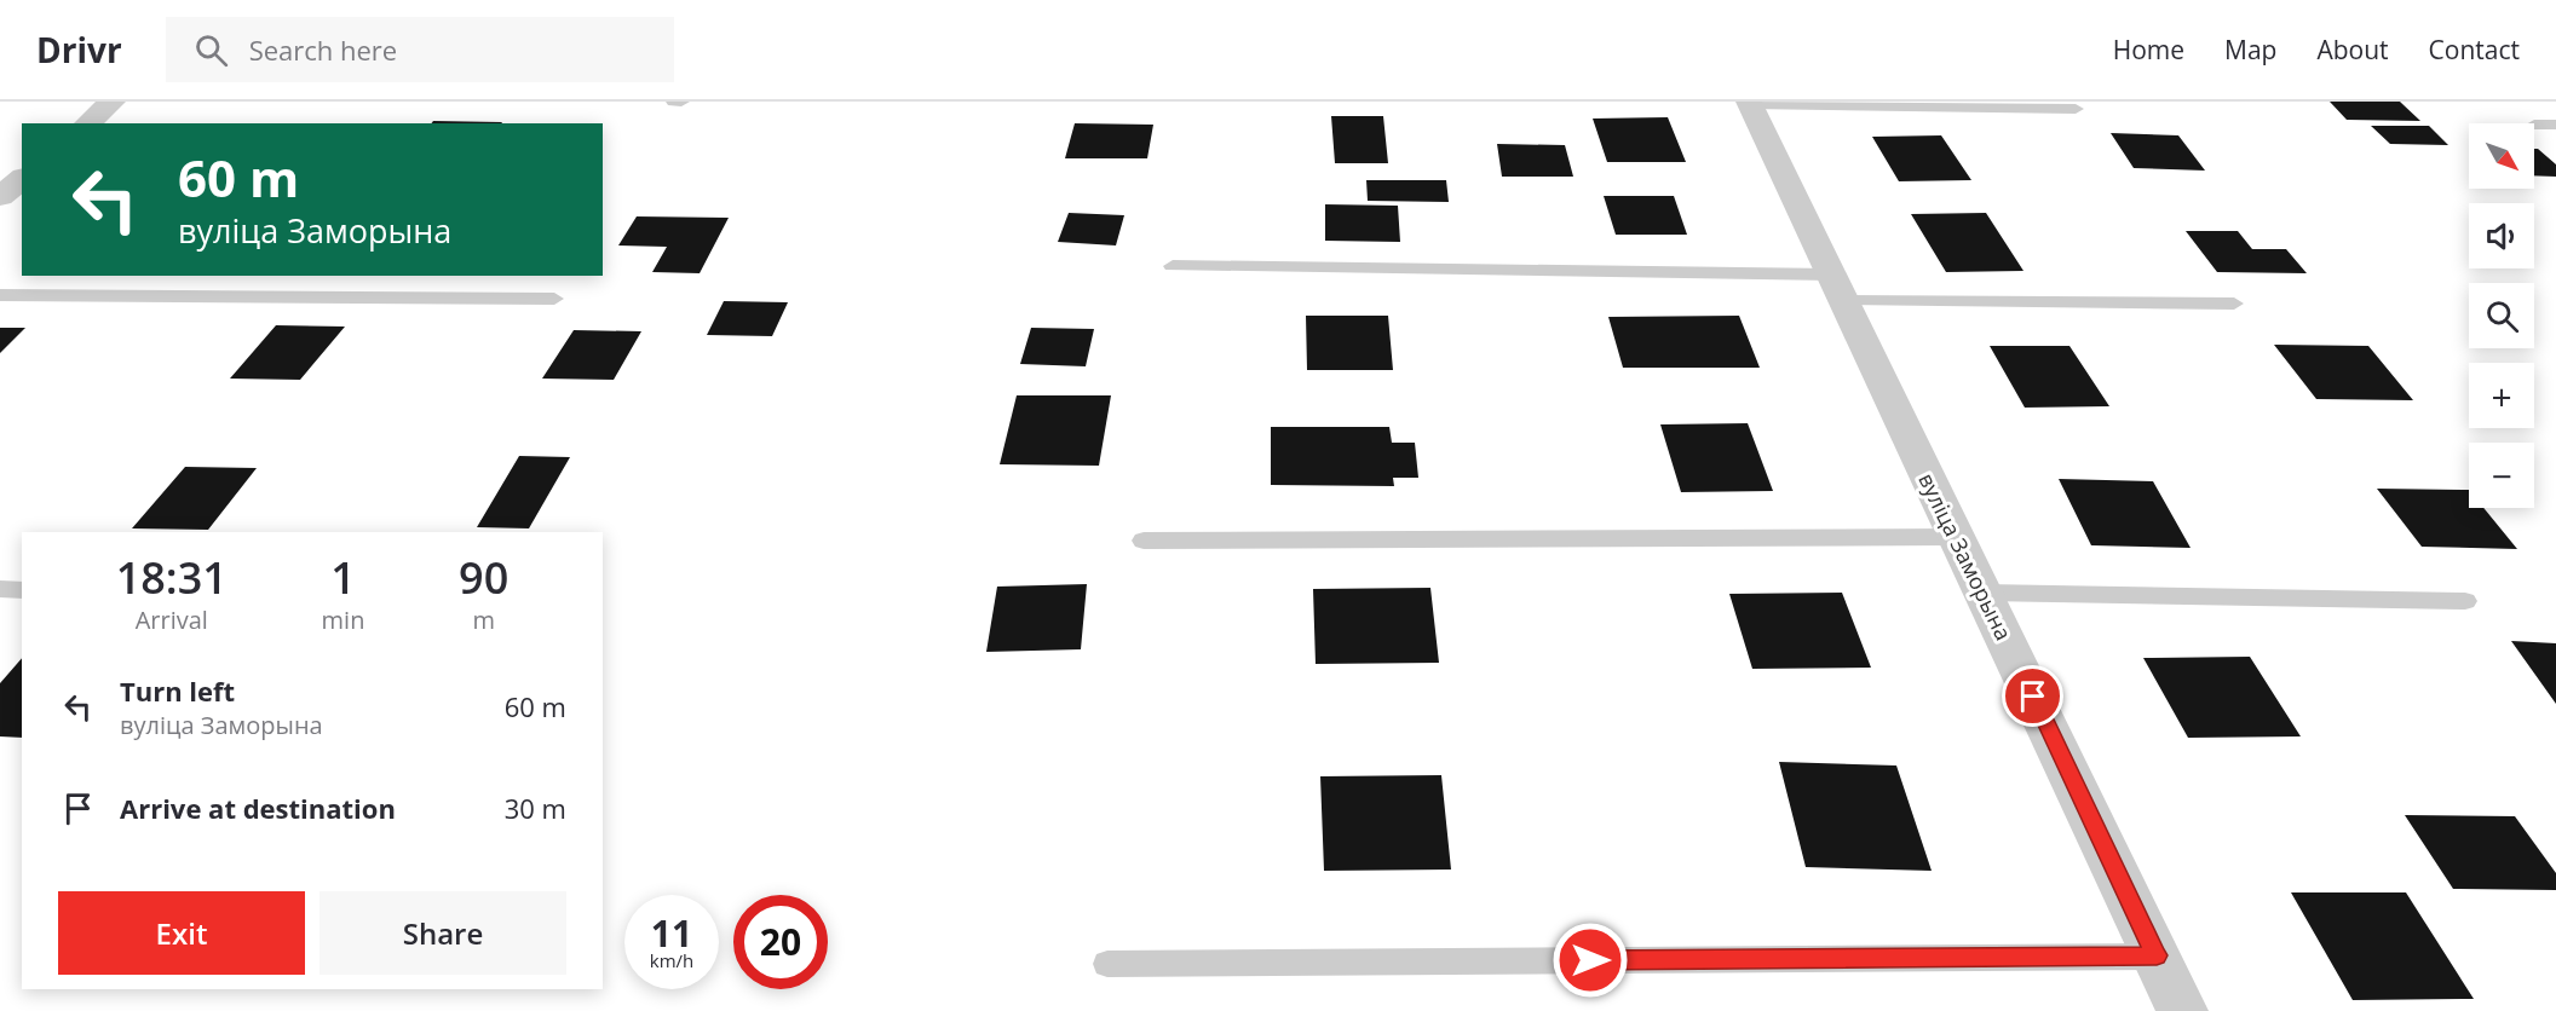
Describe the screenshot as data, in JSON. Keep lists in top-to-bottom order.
{
  "streets": {
    "street": ["вуліца Заморына"]
  },
  "north": "bottom right",
  "page": {
    "header": "Drivr",
    "search": "Search here",
    "nav": [
      "Home",
      "Map",
      "About",
      "Contact"
    ],
    "map_buttons": ["+", "−"],
    "turn": ["60 m", "вуліца Заморына"],
    "eta": [
      "18:31",
      "Arrival",
      "1",
      "min",
      "90",
      "m"
    ],
    "list": [
      {
        "name": "Turn left",
        "note": "вуліца Заморына",
        "value": "60 m"
      },
      {
        "name": "Arrive at destination",
        "value": "30 m"
      }
    ],
    "buttons": ["Exit", "Share"],
    "speed": "11 km/h",
    "limit": "20"
  }
}
